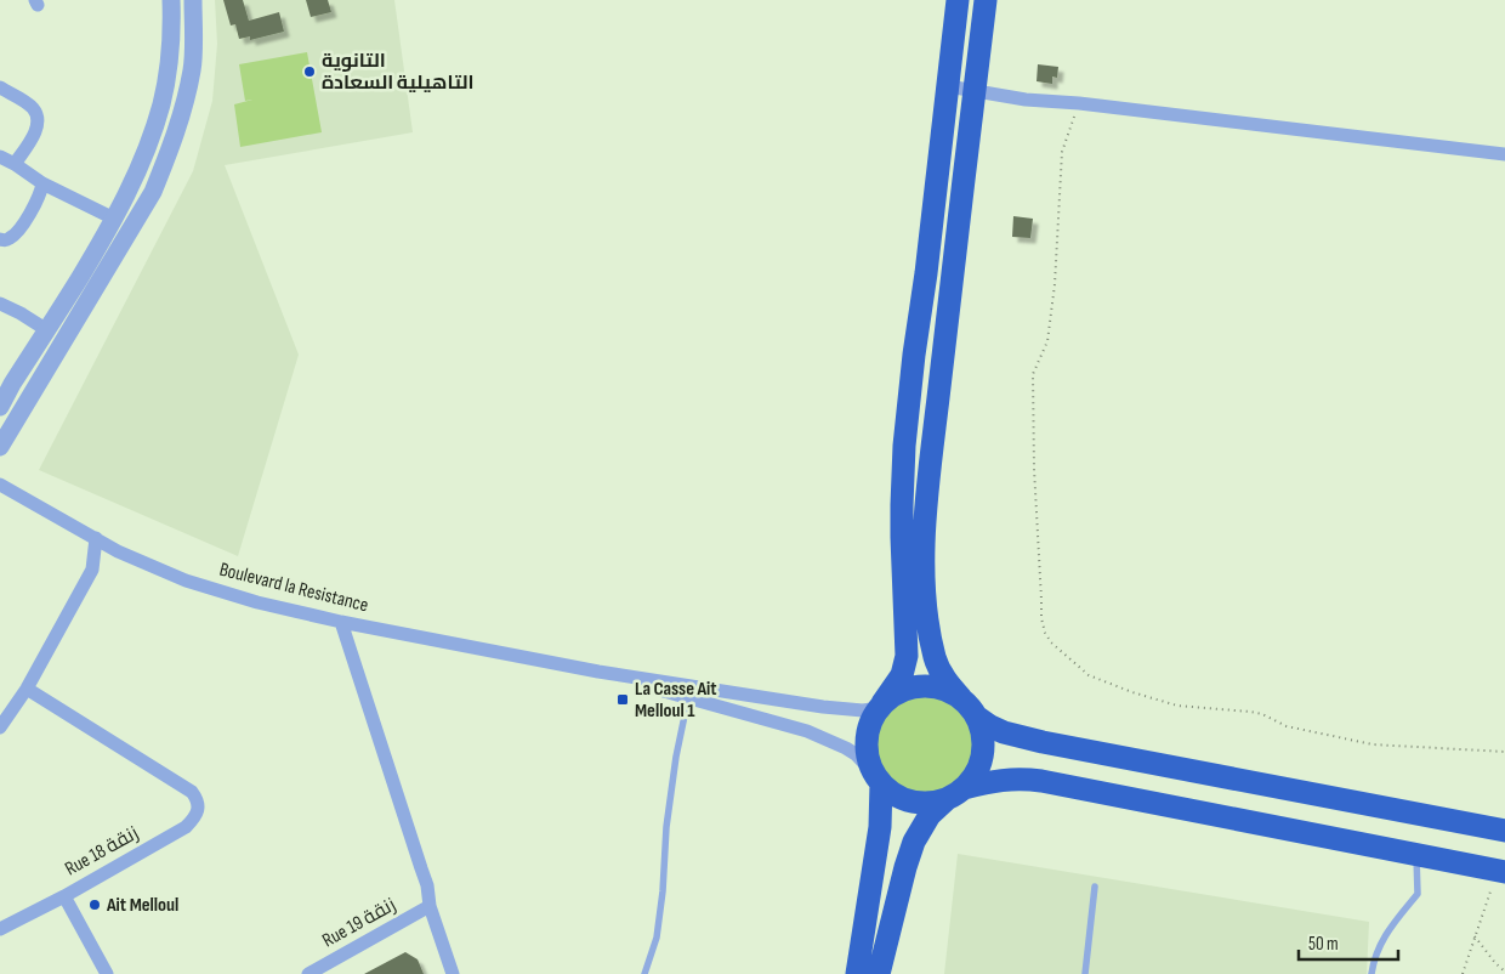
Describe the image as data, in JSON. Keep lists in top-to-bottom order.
{
  "streets": {
    "street": ["Boulevard la Resistance", "Rue 18 زنقة", "Rue 19 زنقة"]
  },
  "places": {
    "other": ["التانوية التاهيلية السعادة", "Ait Melloul"],
    "transit": ["La Casse Ait Melloul 1"]
  },
  "scale_bar": "50 m"
}
